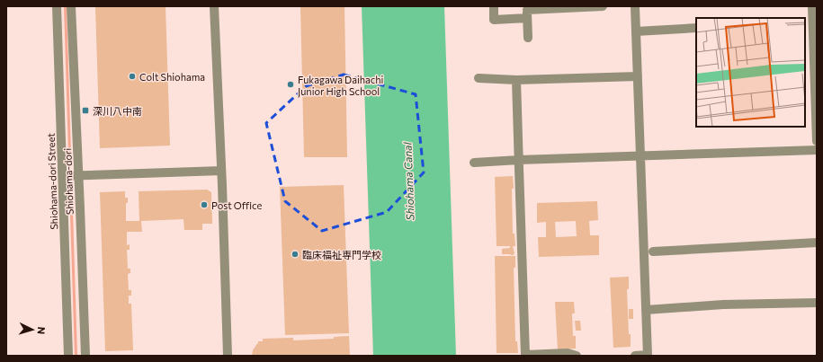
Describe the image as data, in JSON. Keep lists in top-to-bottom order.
{
  "streets": {
    "street": ["Shiohama-dori Street", "Shiohama-dori"]
  },
  "water": ["Shiohama Canal"],
  "places": {
    "other": [
      "Colt Shiohama",
      "Fukagawa Daihachi Junior High School",
      "Post Office",
      "臨床福祉専門学校"
    ],
    "transit": ["深川八中南"]
  },
  "north": "right"
}
